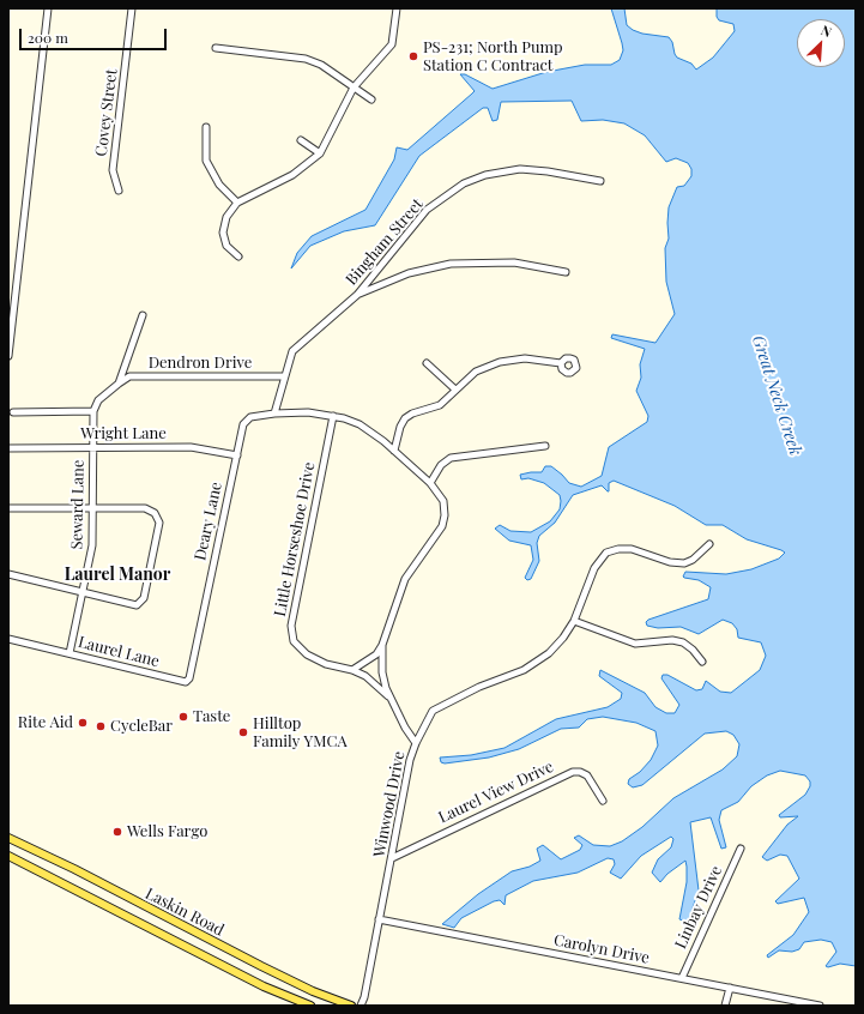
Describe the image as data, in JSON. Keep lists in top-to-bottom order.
{
  "streets": {
    "main road": ["Laskin Road"],
    "street": [
      "Covey Street",
      "Bingham Street",
      "Dendron Drive",
      "Wright Lane",
      "Seward Lane",
      "Deary Lane",
      "Little Horseshoe Drive",
      "Laurel Lane",
      "Laurel View Drive",
      "Winwood Drive",
      "Linbay Drive",
      "Carolyn Drive"
    ]
  },
  "crossings": [
    ["Bingham Street", "Dendron Drive"],
    ["Bingham Street", "Deary Lane"],
    ["Wright Lane", "Seward Lane"],
    ["Wright Lane", "Deary Lane"],
    ["Seward Lane", "Laurel Lane"],
    ["Deary Lane", "Laurel Lane"],
    ["Laurel View Drive", "Winwood Drive"],
    ["Winwood Drive", "Carolyn Drive"],
    ["Linbay Drive", "Carolyn Drive"]
  ],
  "districts": ["Laurel Manor"],
  "water": ["Great Neck Creek"],
  "places": [
    "PS-231; North Pump Station C Contract",
    "Taste",
    "Rite Aid",
    "CycleBar",
    "Hilltop Family YMCA",
    "Wells Fargo"
  ],
  "scale_bar": "200 m",
  "north": "top right"
}
